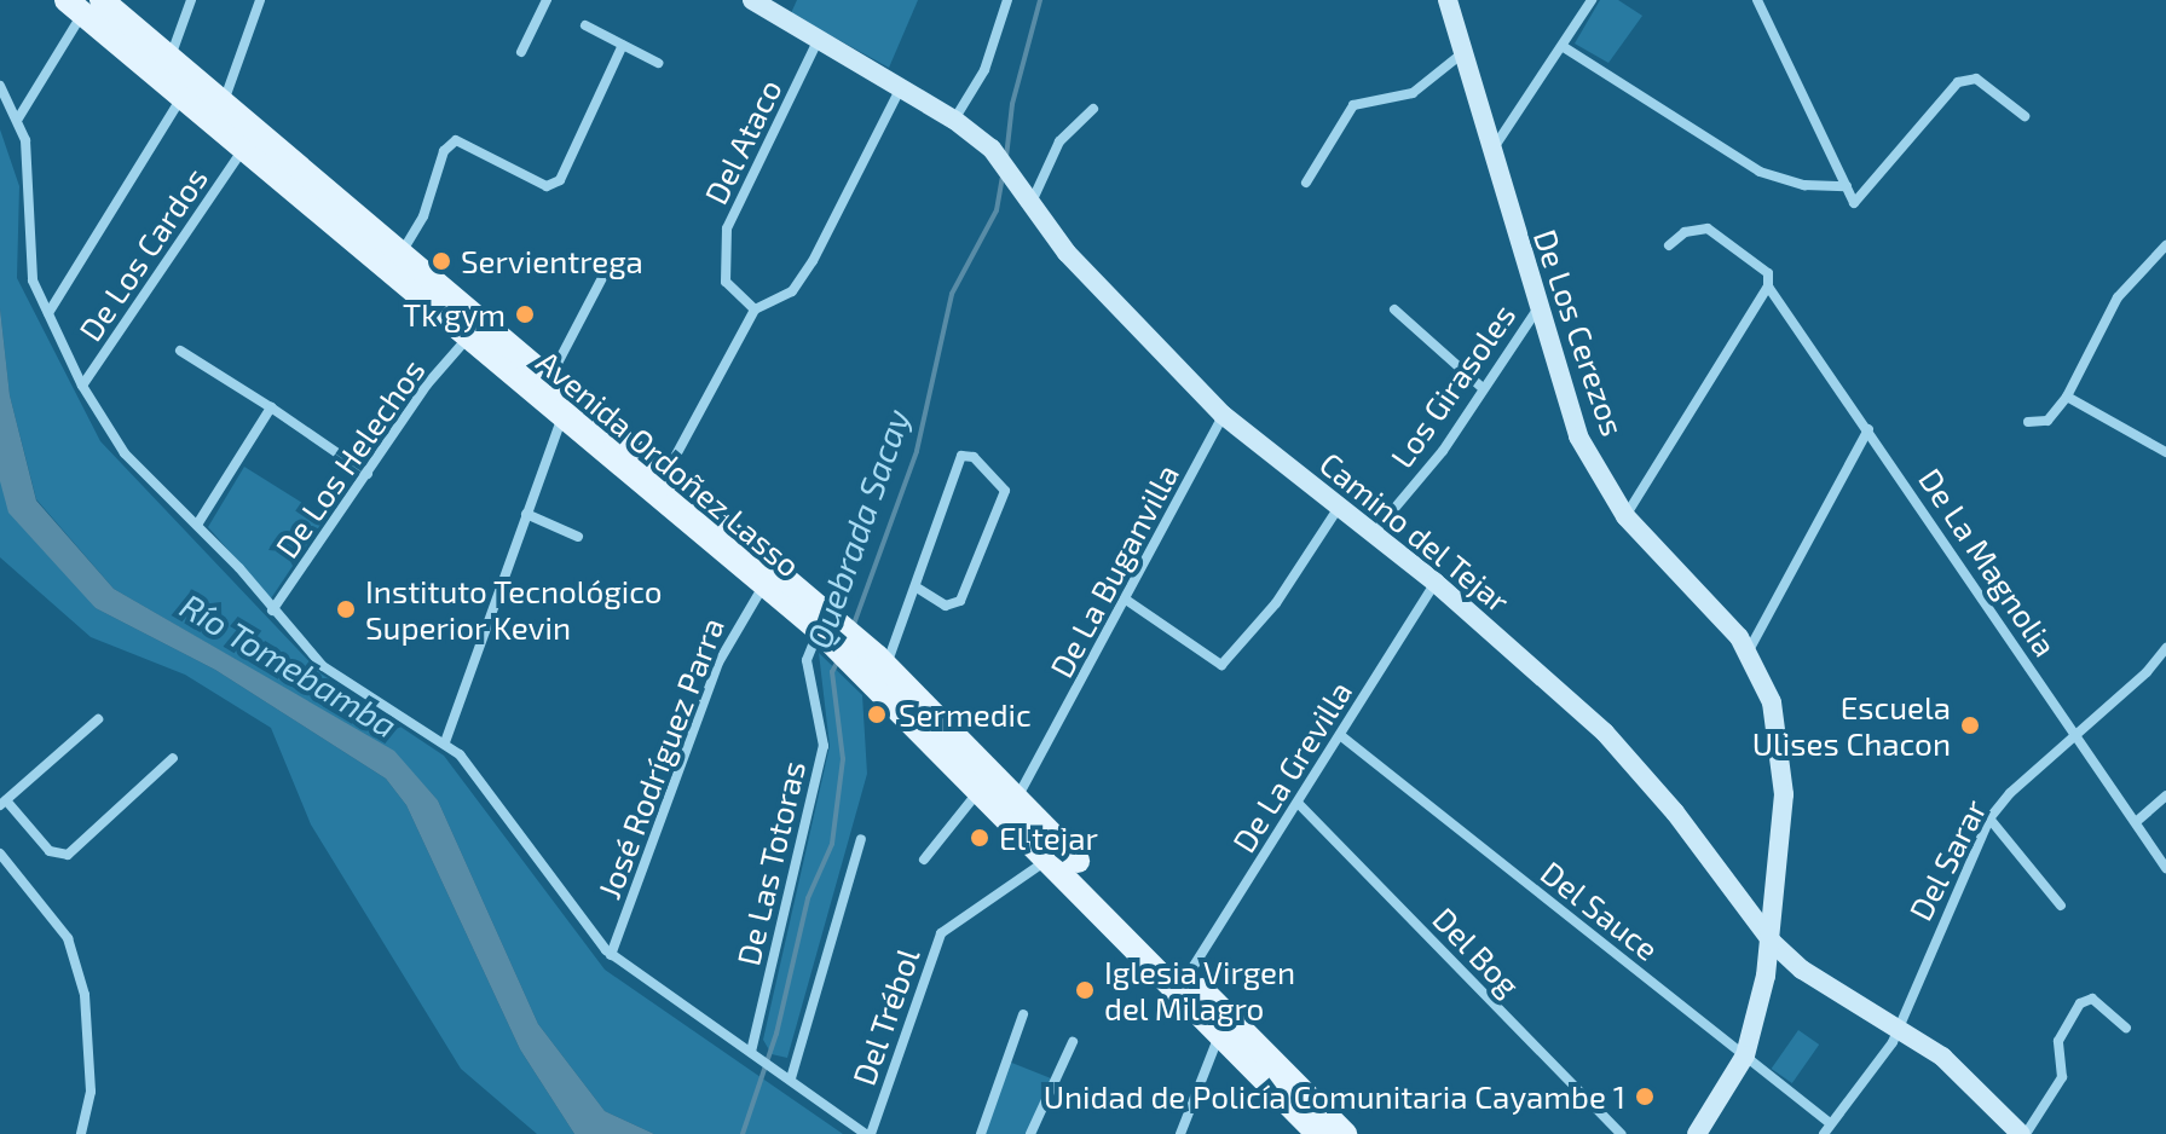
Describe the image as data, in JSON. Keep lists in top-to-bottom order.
{
  "streets": {
    "main road": ["Avenida Ordoñez Lasso"],
    "street": [
      "Del Ataco",
      "De Los Cardos",
      "De Los Cerezos",
      "Los Girasoles",
      "De Los Helechos",
      "Camino del Tejar",
      "De La Magnolia",
      "De La Buganvilla",
      "José Rodríguez Parra",
      "De La Grevilla",
      "Del Sarar",
      "De Las Totoras",
      "Del Sauce",
      "Del Bog",
      "Del Trébol"
    ]
  },
  "crossings": [
    ["Del Ataco", "Camino del Tejar"],
    ["De Los Cardos", "Avenida Ordoñez Lasso"],
    ["De Los Cerezos", "Los Girasoles"],
    ["De Los Cerezos", "Camino del Tejar"],
    ["De Los Cerezos", "Del Sauce"],
    ["Los Girasoles", "Camino del Tejar"],
    ["De Los Helechos", "Avenida Ordoñez Lasso"],
    ["Avenida Ordoñez Lasso", "De La Buganvilla"],
    ["Avenida Ordoñez Lasso", "José Rodríguez Parra"],
    ["Avenida Ordoñez Lasso", "De La Grevilla"],
    ["Avenida Ordoñez Lasso", "De Las Totoras"],
    ["Avenida Ordoñez Lasso", "Del Trébol"],
    ["Camino del Tejar", "De La Buganvilla"],
    ["Camino del Tejar", "De La Grevilla"],
    ["Camino del Tejar", "Del Sarar"],
    ["De La Magnolia", "Del Sarar"],
    ["De La Grevilla", "Del Sauce"],
    ["De La Grevilla", "Del Bog"],
    ["Del Sarar", "Del Sauce"]
  ],
  "water": ["Quebrada Sacay", "Río Tomebamba"],
  "places": [
    "Servientrega",
    "Tk gym",
    "Instituto Tecnológico Superior Kevin",
    "Sermedic",
    "Escuela Ulises Chacon",
    "El tejar",
    "Iglesia Virgen del Milagro",
    "Unidad de Policía Comunitaria Cayambe 1"
  ]
}
